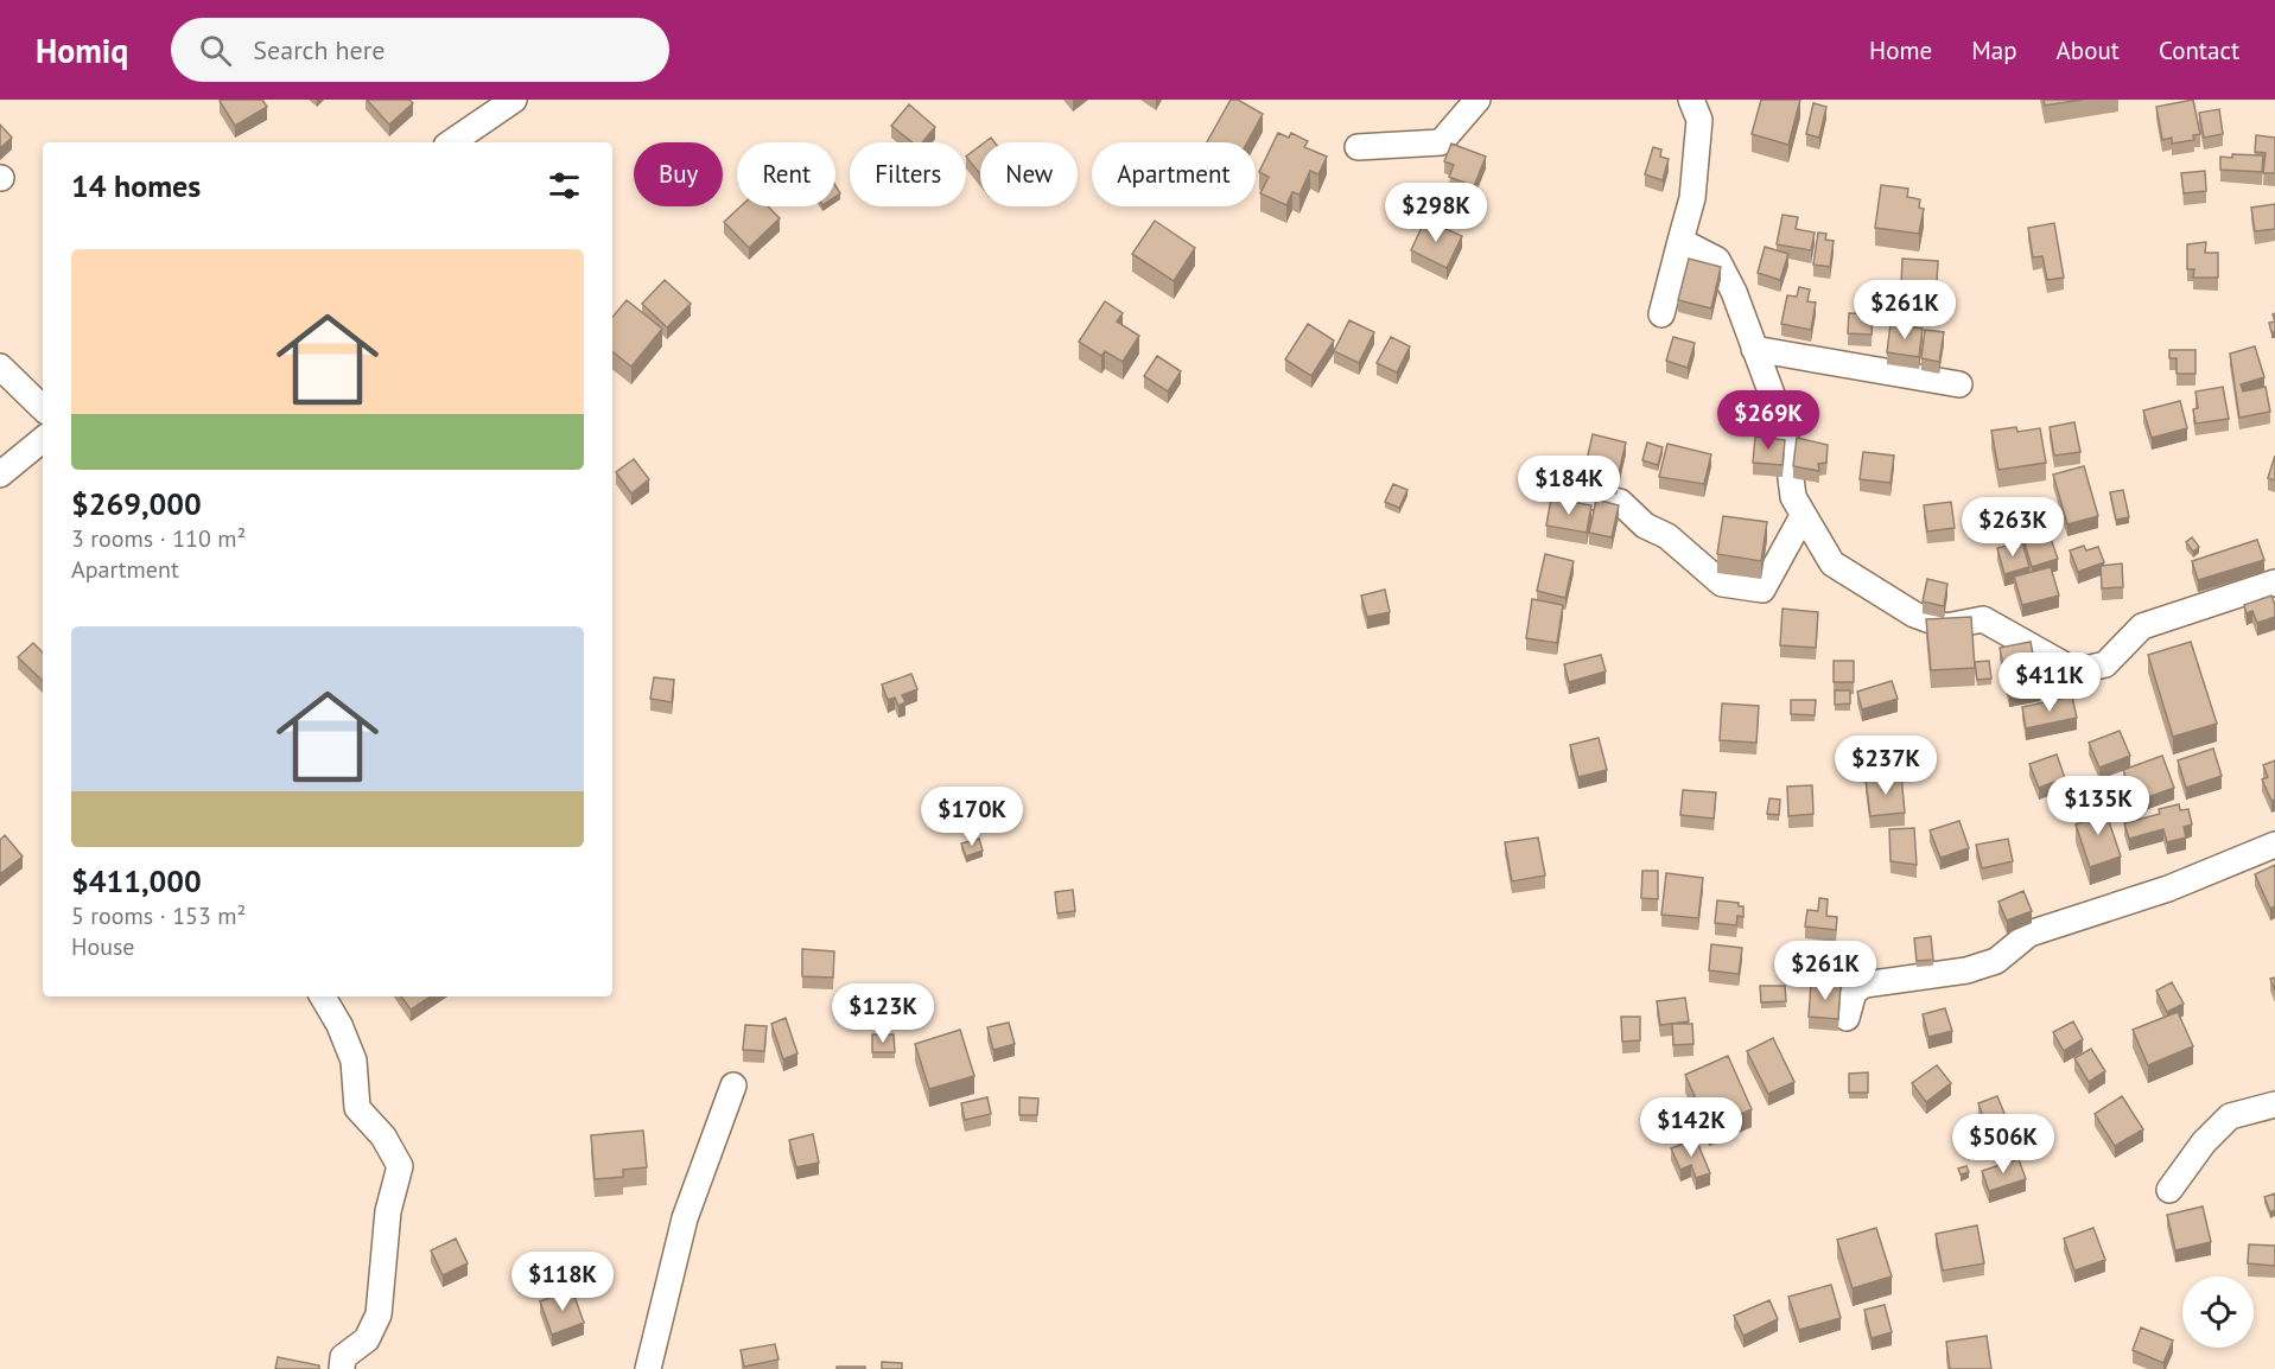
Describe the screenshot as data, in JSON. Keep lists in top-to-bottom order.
{
  "page": {
    "header": "Homiq",
    "search": "Search here",
    "nav": [
      "Home",
      "Map",
      "About",
      "Contact"
    ],
    "chip": [
      "Buy",
      "Rent",
      "Filters",
      "New",
      "Apartment"
    ],
    "heading": "14 homes",
    "price": [
      "$298K",
      "$261K",
      "$269K",
      "$184K",
      "$263K",
      "$411K",
      "$237K",
      "$135K",
      "$170K",
      "$261K",
      "$123K",
      "$142K",
      "$506K",
      "$118K"
    ],
    "list": [
      {
        "name": "$269,000",
        "note": "3 rooms · 110 m² · Apartment"
      },
      {
        "name": "$411,000",
        "note": "5 rooms · 153 m² · House"
      }
    ]
  }
}
